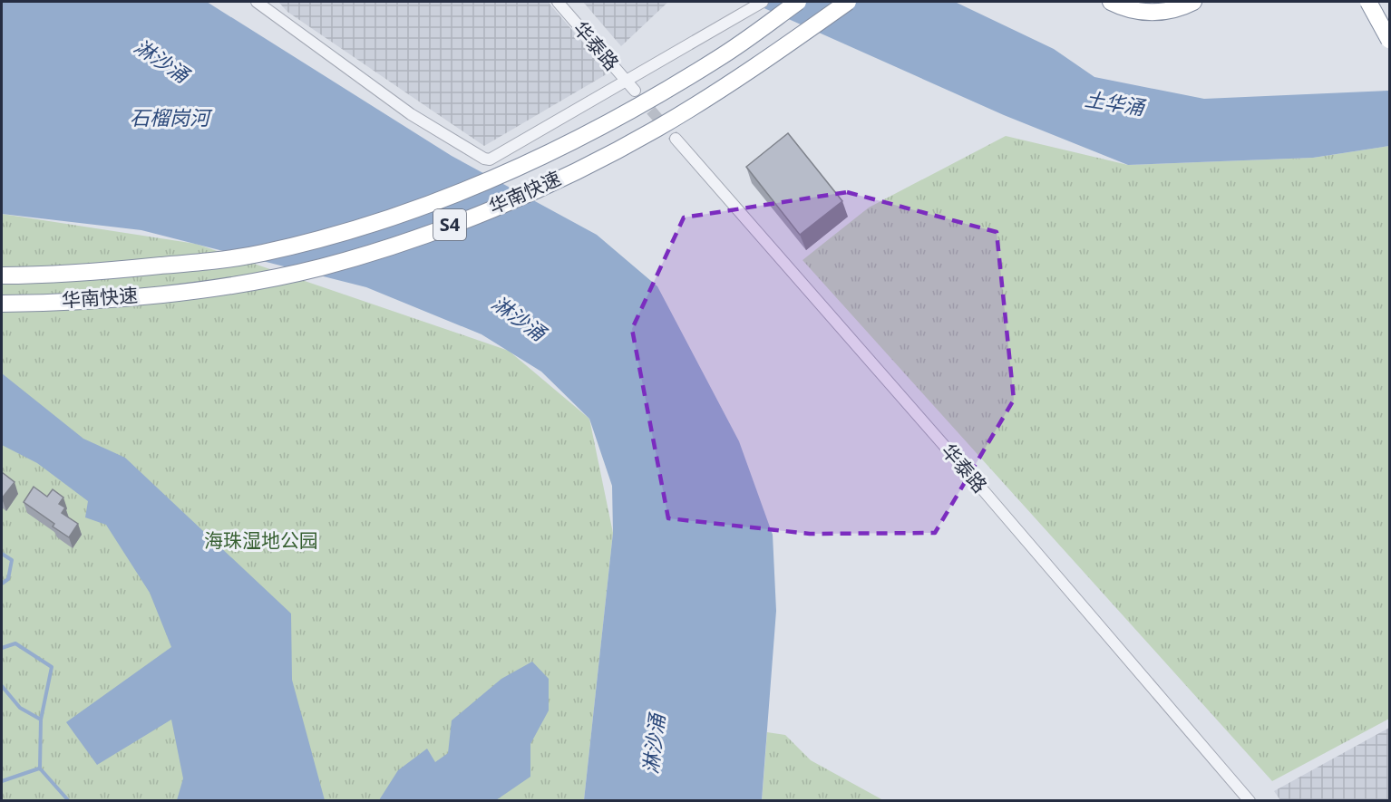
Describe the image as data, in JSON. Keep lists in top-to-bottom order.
{
  "streets": {
    "highway": ["华南快速", "S4"],
    "street": ["华泰路"]
  },
  "water": ["淋沙涌", "土华涌", "石榴岗河"],
  "parks": ["海珠湿地公园"]
}
